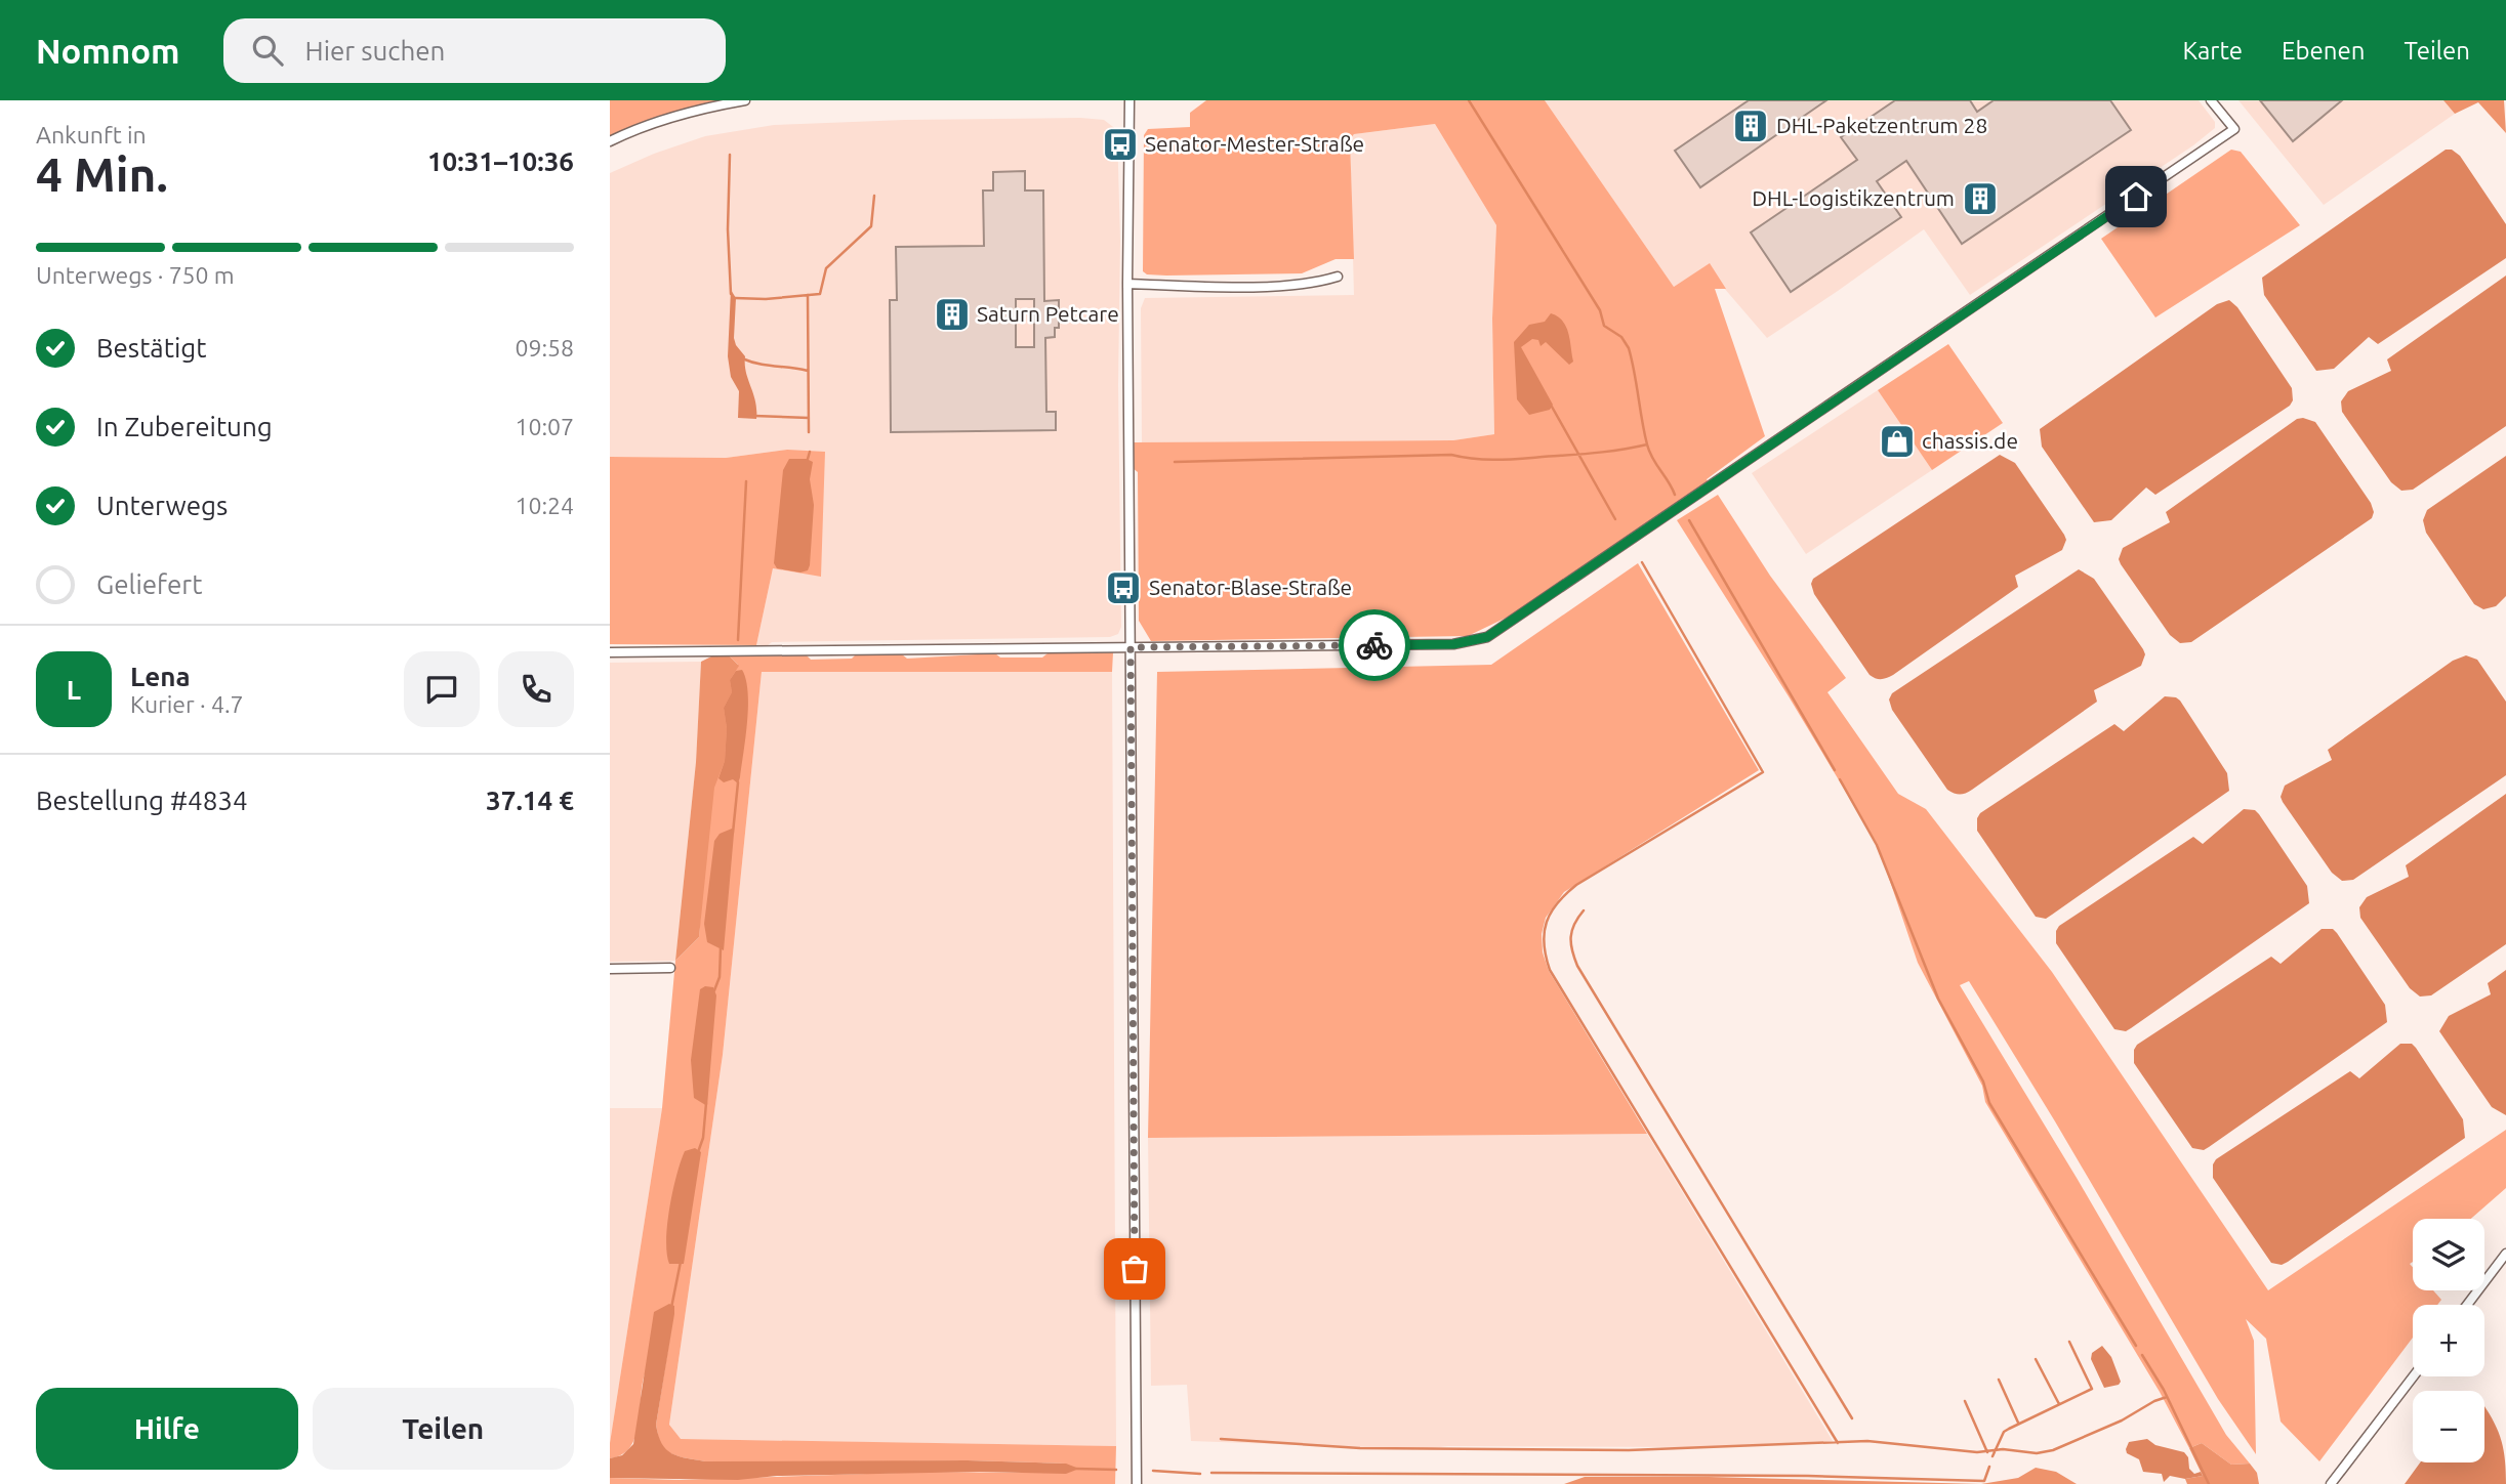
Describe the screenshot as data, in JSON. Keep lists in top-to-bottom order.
{
  "places": {
    "building": ["DHL-Paketzentrum 28", "DHL-Logistikzentrum", "Saturn Petcare"],
    "bus stop": ["Senator-Mester-Straße", "Senator-Blase-Straße"],
    "shop": ["chassis.de"]
  },
  "page": {
    "header": "Nomnom",
    "search": "Hier suchen",
    "nav": ["Karte", "Ebenen", "Teilen"],
    "heading": ["4 Min.", "Ankunft in", "10:31–10:36"],
    "panel": [
      "Lena",
      "Kurier · 4.7",
      "Bestellung #4834",
      "37.14 €"
    ],
    "bar": "Unterwegs · 750 m",
    "list": [
      ["Bestätigt", "09:58"],
      ["In Zubereitung", "10:07"],
      ["Unterwegs", "10:24"],
      "Geliefert"
    ],
    "round": "L",
    "map_buttons": ["+", "−"],
    "buttons": ["Hilfe", "Teilen"]
  }
}
